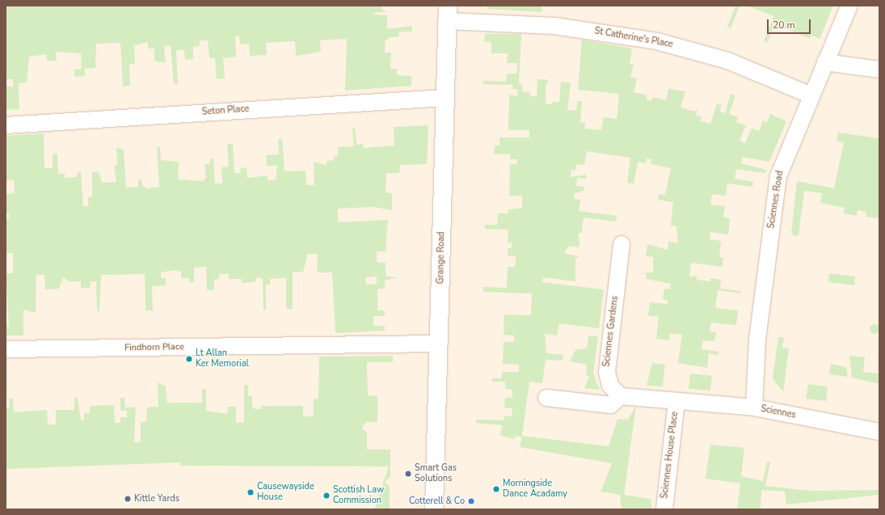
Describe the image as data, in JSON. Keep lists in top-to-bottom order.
{
  "streets": {
    "street": [
      "St Catherine's Place",
      "Seton Place",
      "Sciennes Road",
      "Grange Road",
      "Sciennes Gardens",
      "Findhorn Place",
      "Sciennes",
      "Sciennes House Place"
    ]
  },
  "crossings": [
    ["St Catherine's Place", "Sciennes Road"],
    ["St Catherine's Place", "Grange Road"],
    ["Seton Place", "Grange Road"],
    ["Sciennes Road", "Sciennes"],
    ["Grange Road", "Findhorn Place"],
    ["Sciennes", "Sciennes House Place"]
  ],
  "places": [
    "Lt Allan Ker Memorial",
    "Smart Gas Solutions",
    "Morningside Dance Acadamy",
    "Causewayside House",
    "Scottish Law Commission",
    "Kittle Yards",
    "Cotterell & Co"
  ],
  "scale_bar": "20 m"
}
